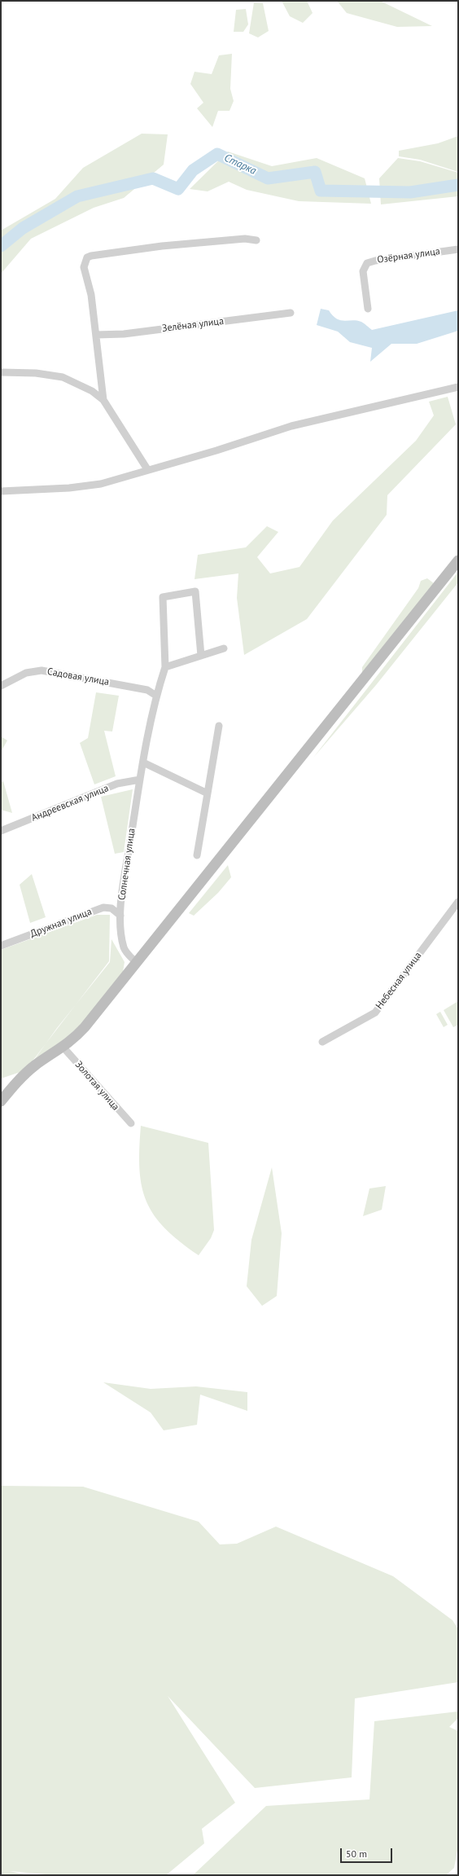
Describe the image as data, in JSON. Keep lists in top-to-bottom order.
{
  "streets": {
    "street": [
      "Озёрная улица",
      "Зелёная улица",
      "Садовая улица",
      "Андреевская улица",
      "Солнечная улица",
      "Дружная улица",
      "Небесная улица",
      "Золотая улица"
    ]
  },
  "crossings": [
    ["Садовая улица", "Солнечная улица"],
    ["Андреевская улица", "Солнечная улица"],
    ["Солнечная улица", "Дружная улица"]
  ],
  "water": ["Старка"],
  "scale_bar": "50 m"
}
